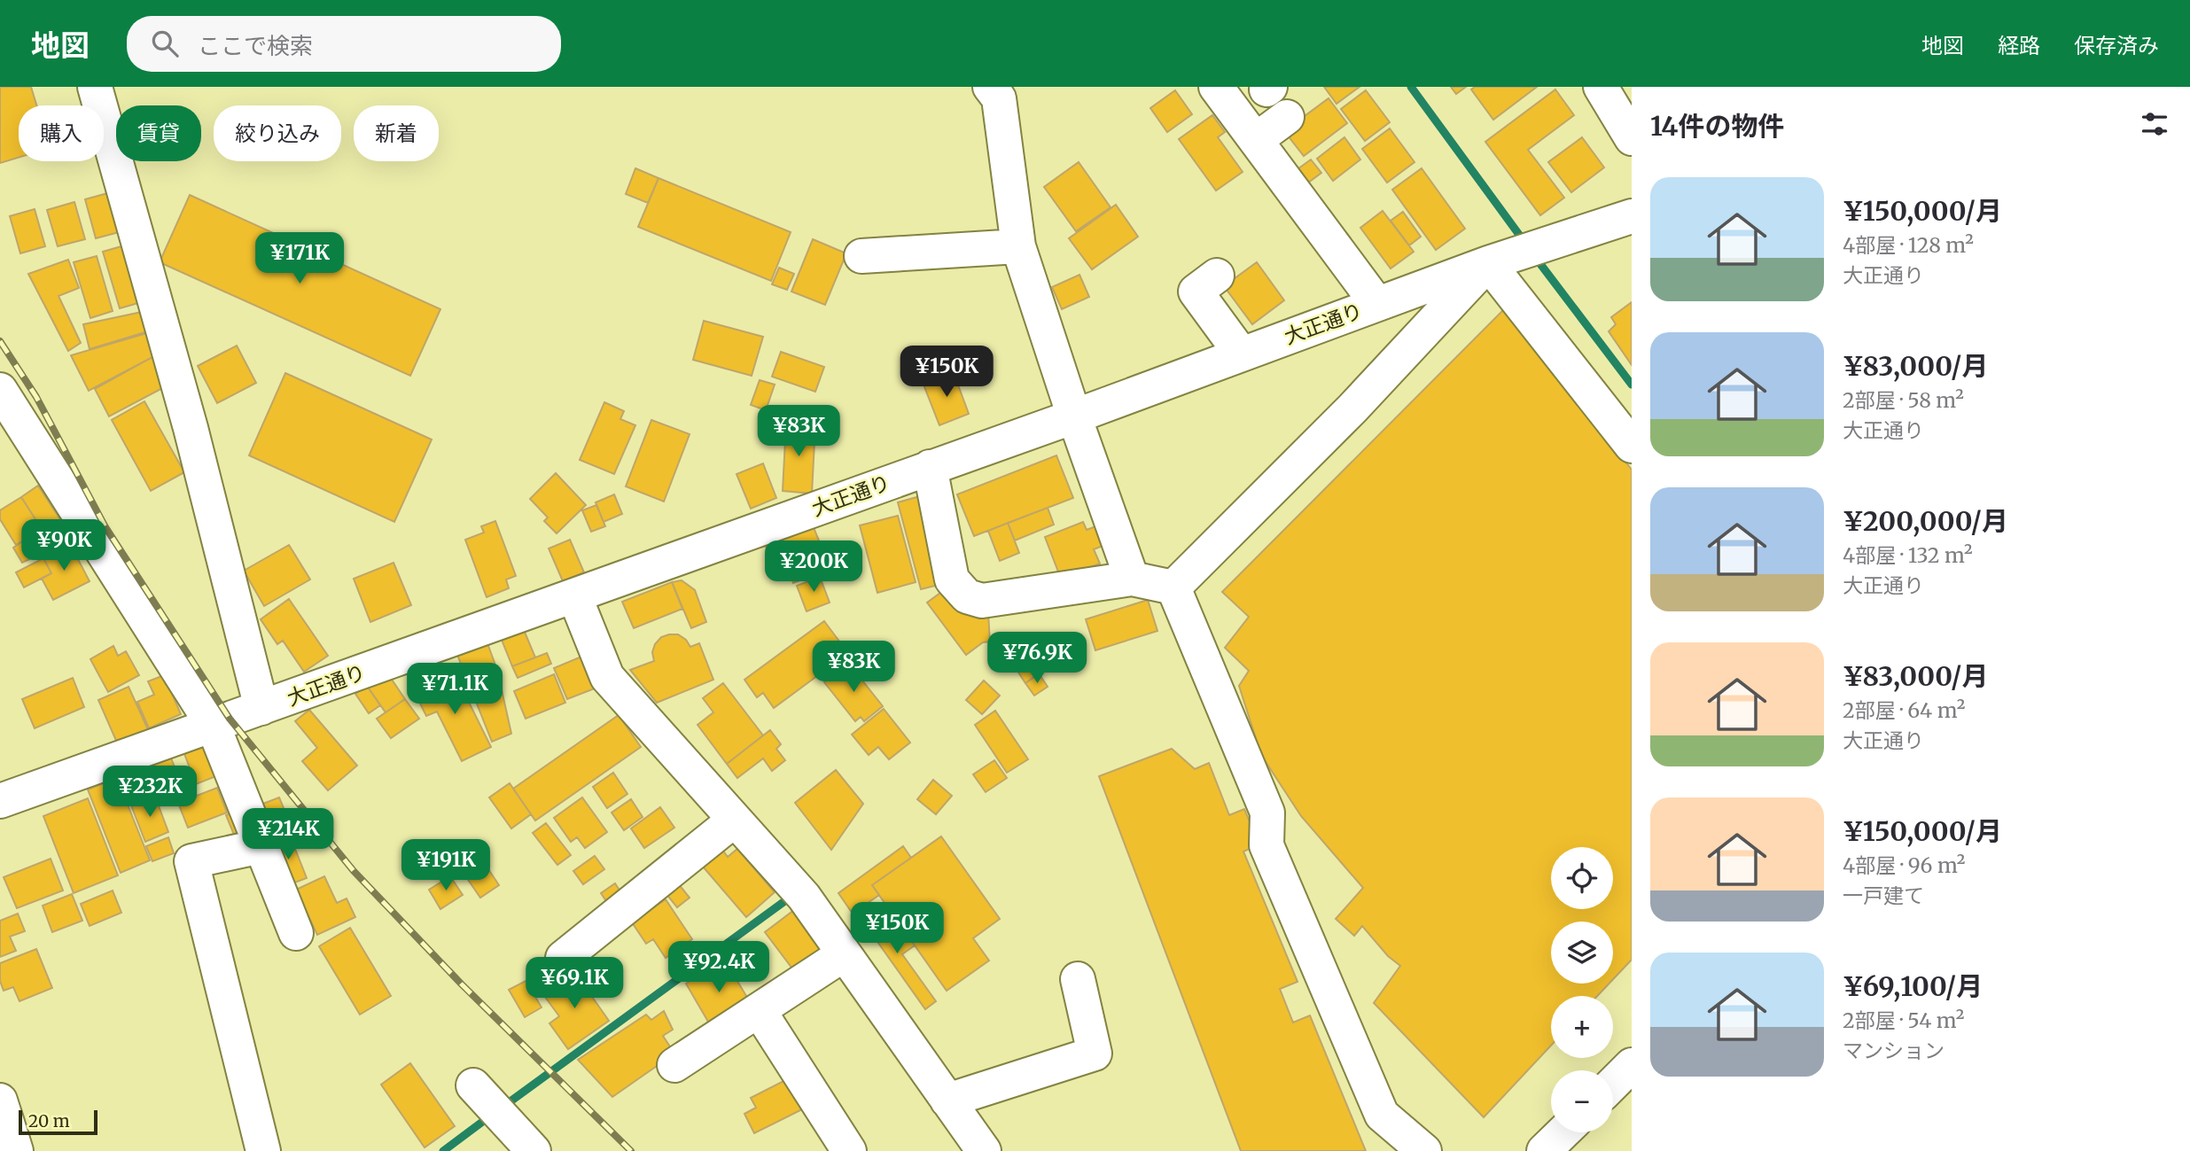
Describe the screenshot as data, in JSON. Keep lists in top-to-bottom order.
{
  "streets": {
    "main road": ["大正通り"]
  },
  "scale_bar": "20 m",
  "page": {
    "header": "地図",
    "search": "ここで検索",
    "nav": ["地図", "経路", "保存済み"],
    "heading": "14件の物件",
    "chip": [
      "購入",
      "賃貸",
      "絞り込み",
      "新着"
    ],
    "list": [
      {
        "name": "¥150,000/月",
        "note": "4部屋 · 128 m² · 大正通り"
      },
      {
        "name": "¥83,000/月",
        "note": "2部屋 · 58 m² · 大正通り"
      },
      {
        "name": "¥200,000/月",
        "note": "4部屋 · 132 m² · 大正通り"
      },
      {
        "name": "¥83,000/月",
        "note": "2部屋 · 64 m² · 大正通り"
      },
      {
        "name": "¥150,000/月",
        "note": "4部屋 · 96 m² · 一戸建て"
      },
      {
        "name": "¥69,100/月",
        "note": "2部屋 · 54 m² · マンション"
      }
    ],
    "price": [
      "¥171K",
      "¥150K",
      "¥83K",
      "¥90K",
      "¥200K",
      "¥76.9K",
      "¥83K",
      "¥71.1K",
      "¥232K",
      "¥214K",
      "¥191K",
      "¥150K",
      "¥92.4K",
      "¥69.1K"
    ],
    "map_buttons": ["+", "−"],
    "scale": "20 m"
  }
}
